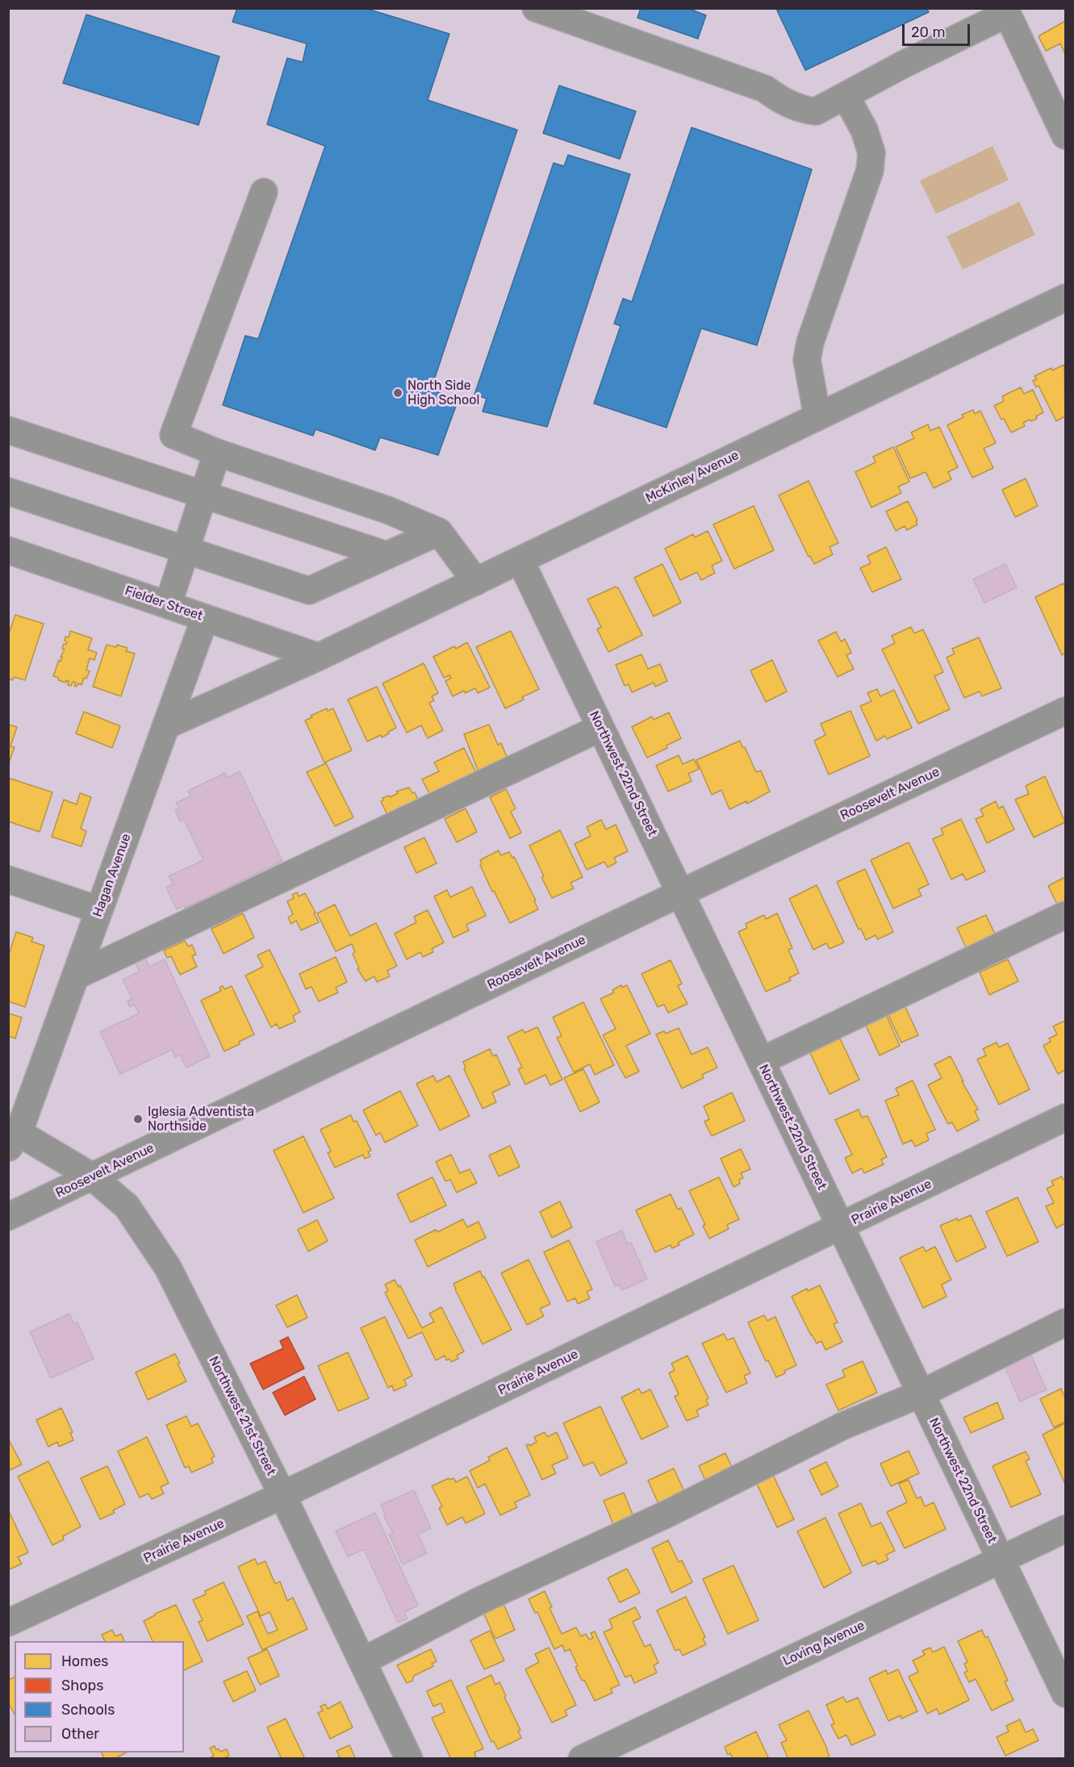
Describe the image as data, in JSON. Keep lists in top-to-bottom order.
{
  "streets": {
    "street": [
      "McKinley Avenue",
      "Fielder Street",
      "Northwest 22nd Street",
      "Roosevelt Avenue",
      "Hagan Avenue",
      "Prairie Avenue",
      "Northwest 21st Street",
      "Loving Avenue"
    ]
  },
  "crossings": [
    ["McKinley Avenue", "Fielder Street"],
    ["McKinley Avenue", "Northwest 22nd Street"],
    ["McKinley Avenue", "Hagan Avenue"],
    ["Fielder Street", "Hagan Avenue"],
    ["Northwest 22nd Street", "Roosevelt Avenue"],
    ["Northwest 22nd Street", "Prairie Avenue"],
    ["Northwest 22nd Street", "Loving Avenue"],
    ["Roosevelt Avenue", "Northwest 21st Street"],
    ["Hagan Avenue", "Northwest 21st Street"],
    ["Prairie Avenue", "Northwest 21st Street"]
  ],
  "places": ["North Side High School", "Iglesia Adventista Northside"],
  "legend": [
    "Homes",
    "Shops",
    "Schools",
    "Other"
  ],
  "scale_bar": "20 m"
}
